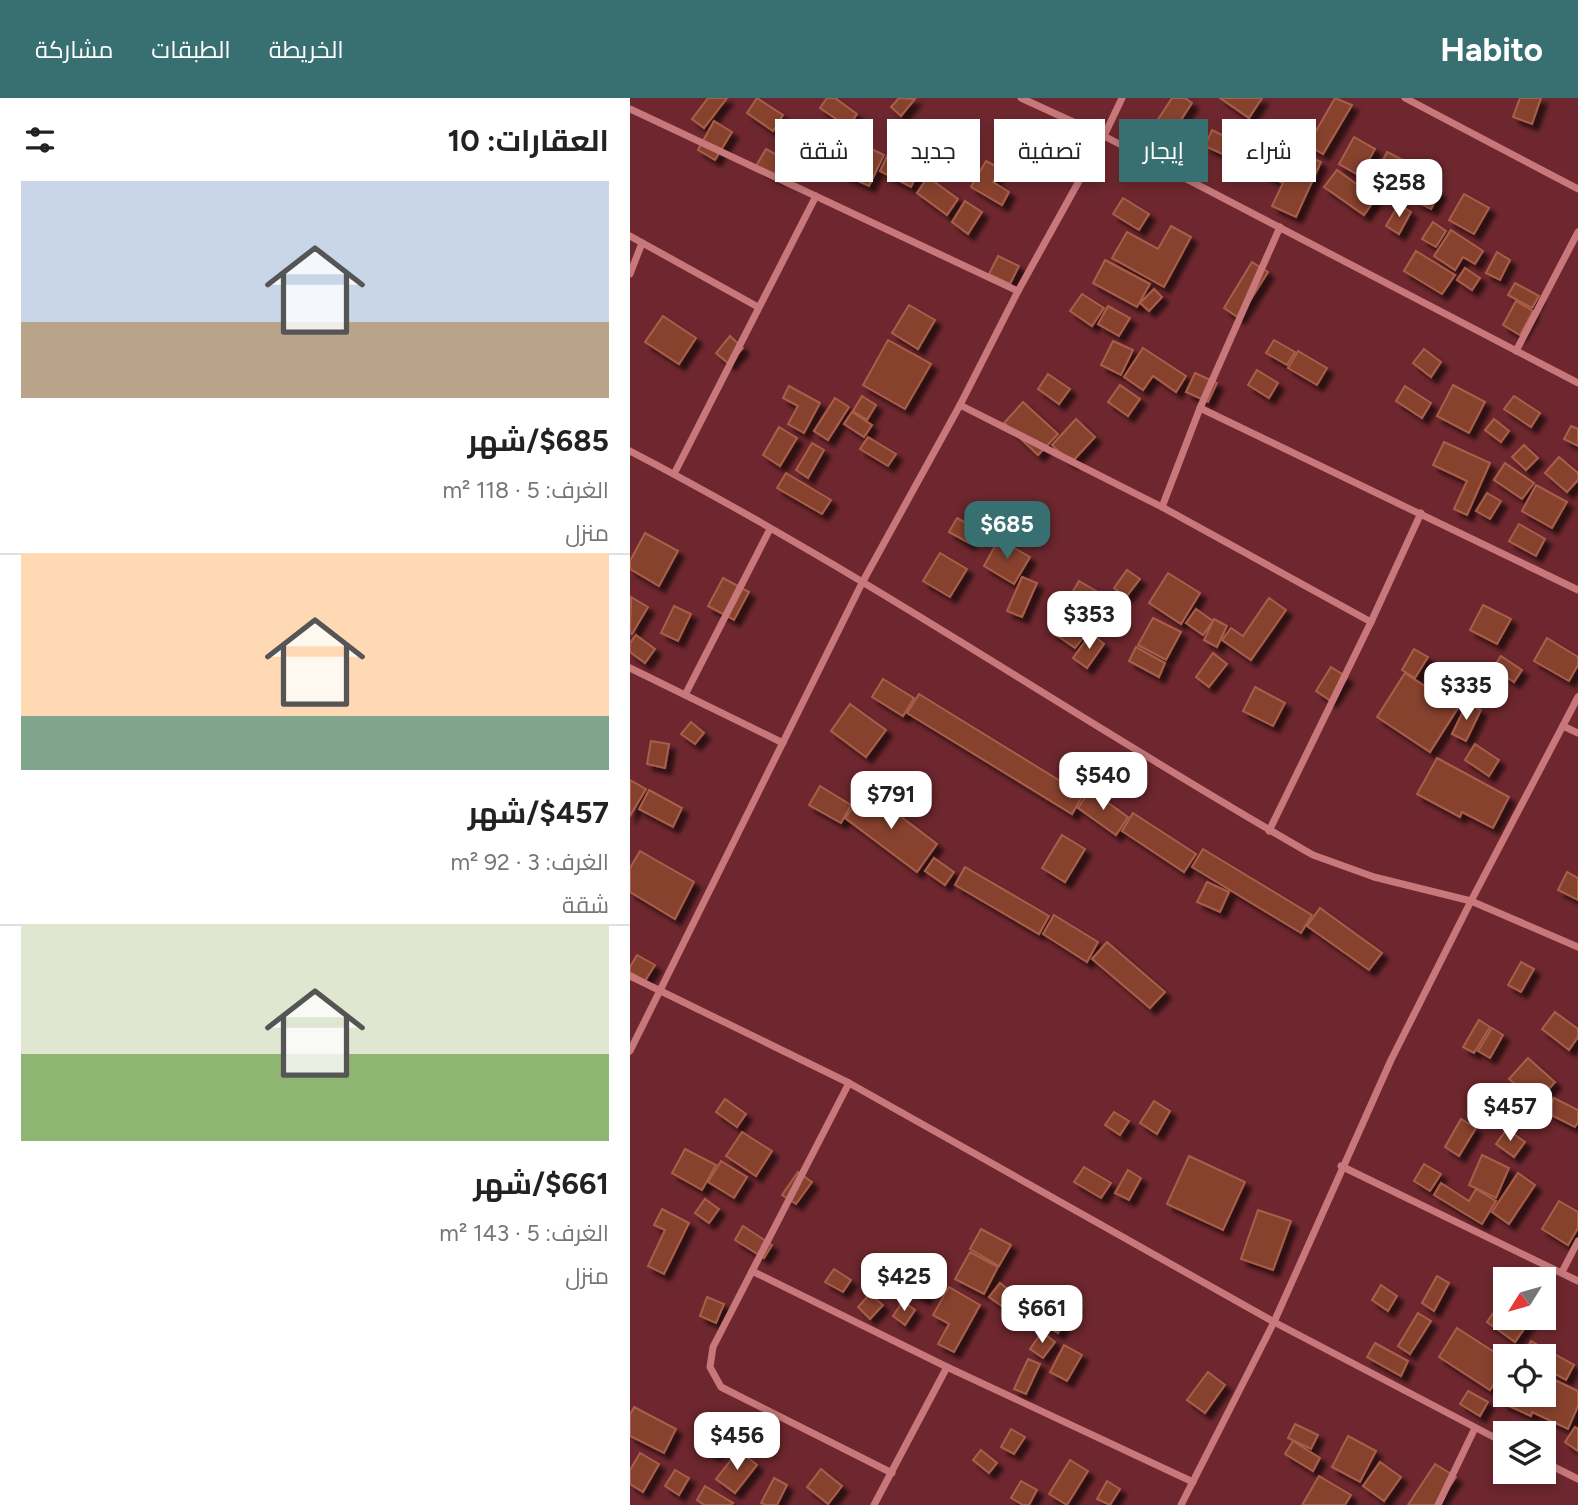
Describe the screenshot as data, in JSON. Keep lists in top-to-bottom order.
{
  "north": "bottom left",
  "page": {
    "header": "Habito",
    "nav": ["الخريطة", "الطبقات", "مشاركة"],
    "heading": "العقارات: 10",
    "chip": [
      "شراء",
      "إيجار",
      "تصفية",
      "جديد",
      "شقة"
    ],
    "price": [
      "$258",
      "$685",
      "$353",
      "$335",
      "$540",
      "$791",
      "$457",
      "$425",
      "$661",
      "$456"
    ],
    "list": [
      {
        "name": "$685/شهر",
        "note": "الغرف: 5 · 118 m² · منزل"
      },
      {
        "name": "$457/شهر",
        "note": "الغرف: 3 · 92 m² · شقة"
      },
      {
        "name": "$661/شهر",
        "note": "الغرف: 5 · 143 m² · منزل"
      }
    ]
  }
}
